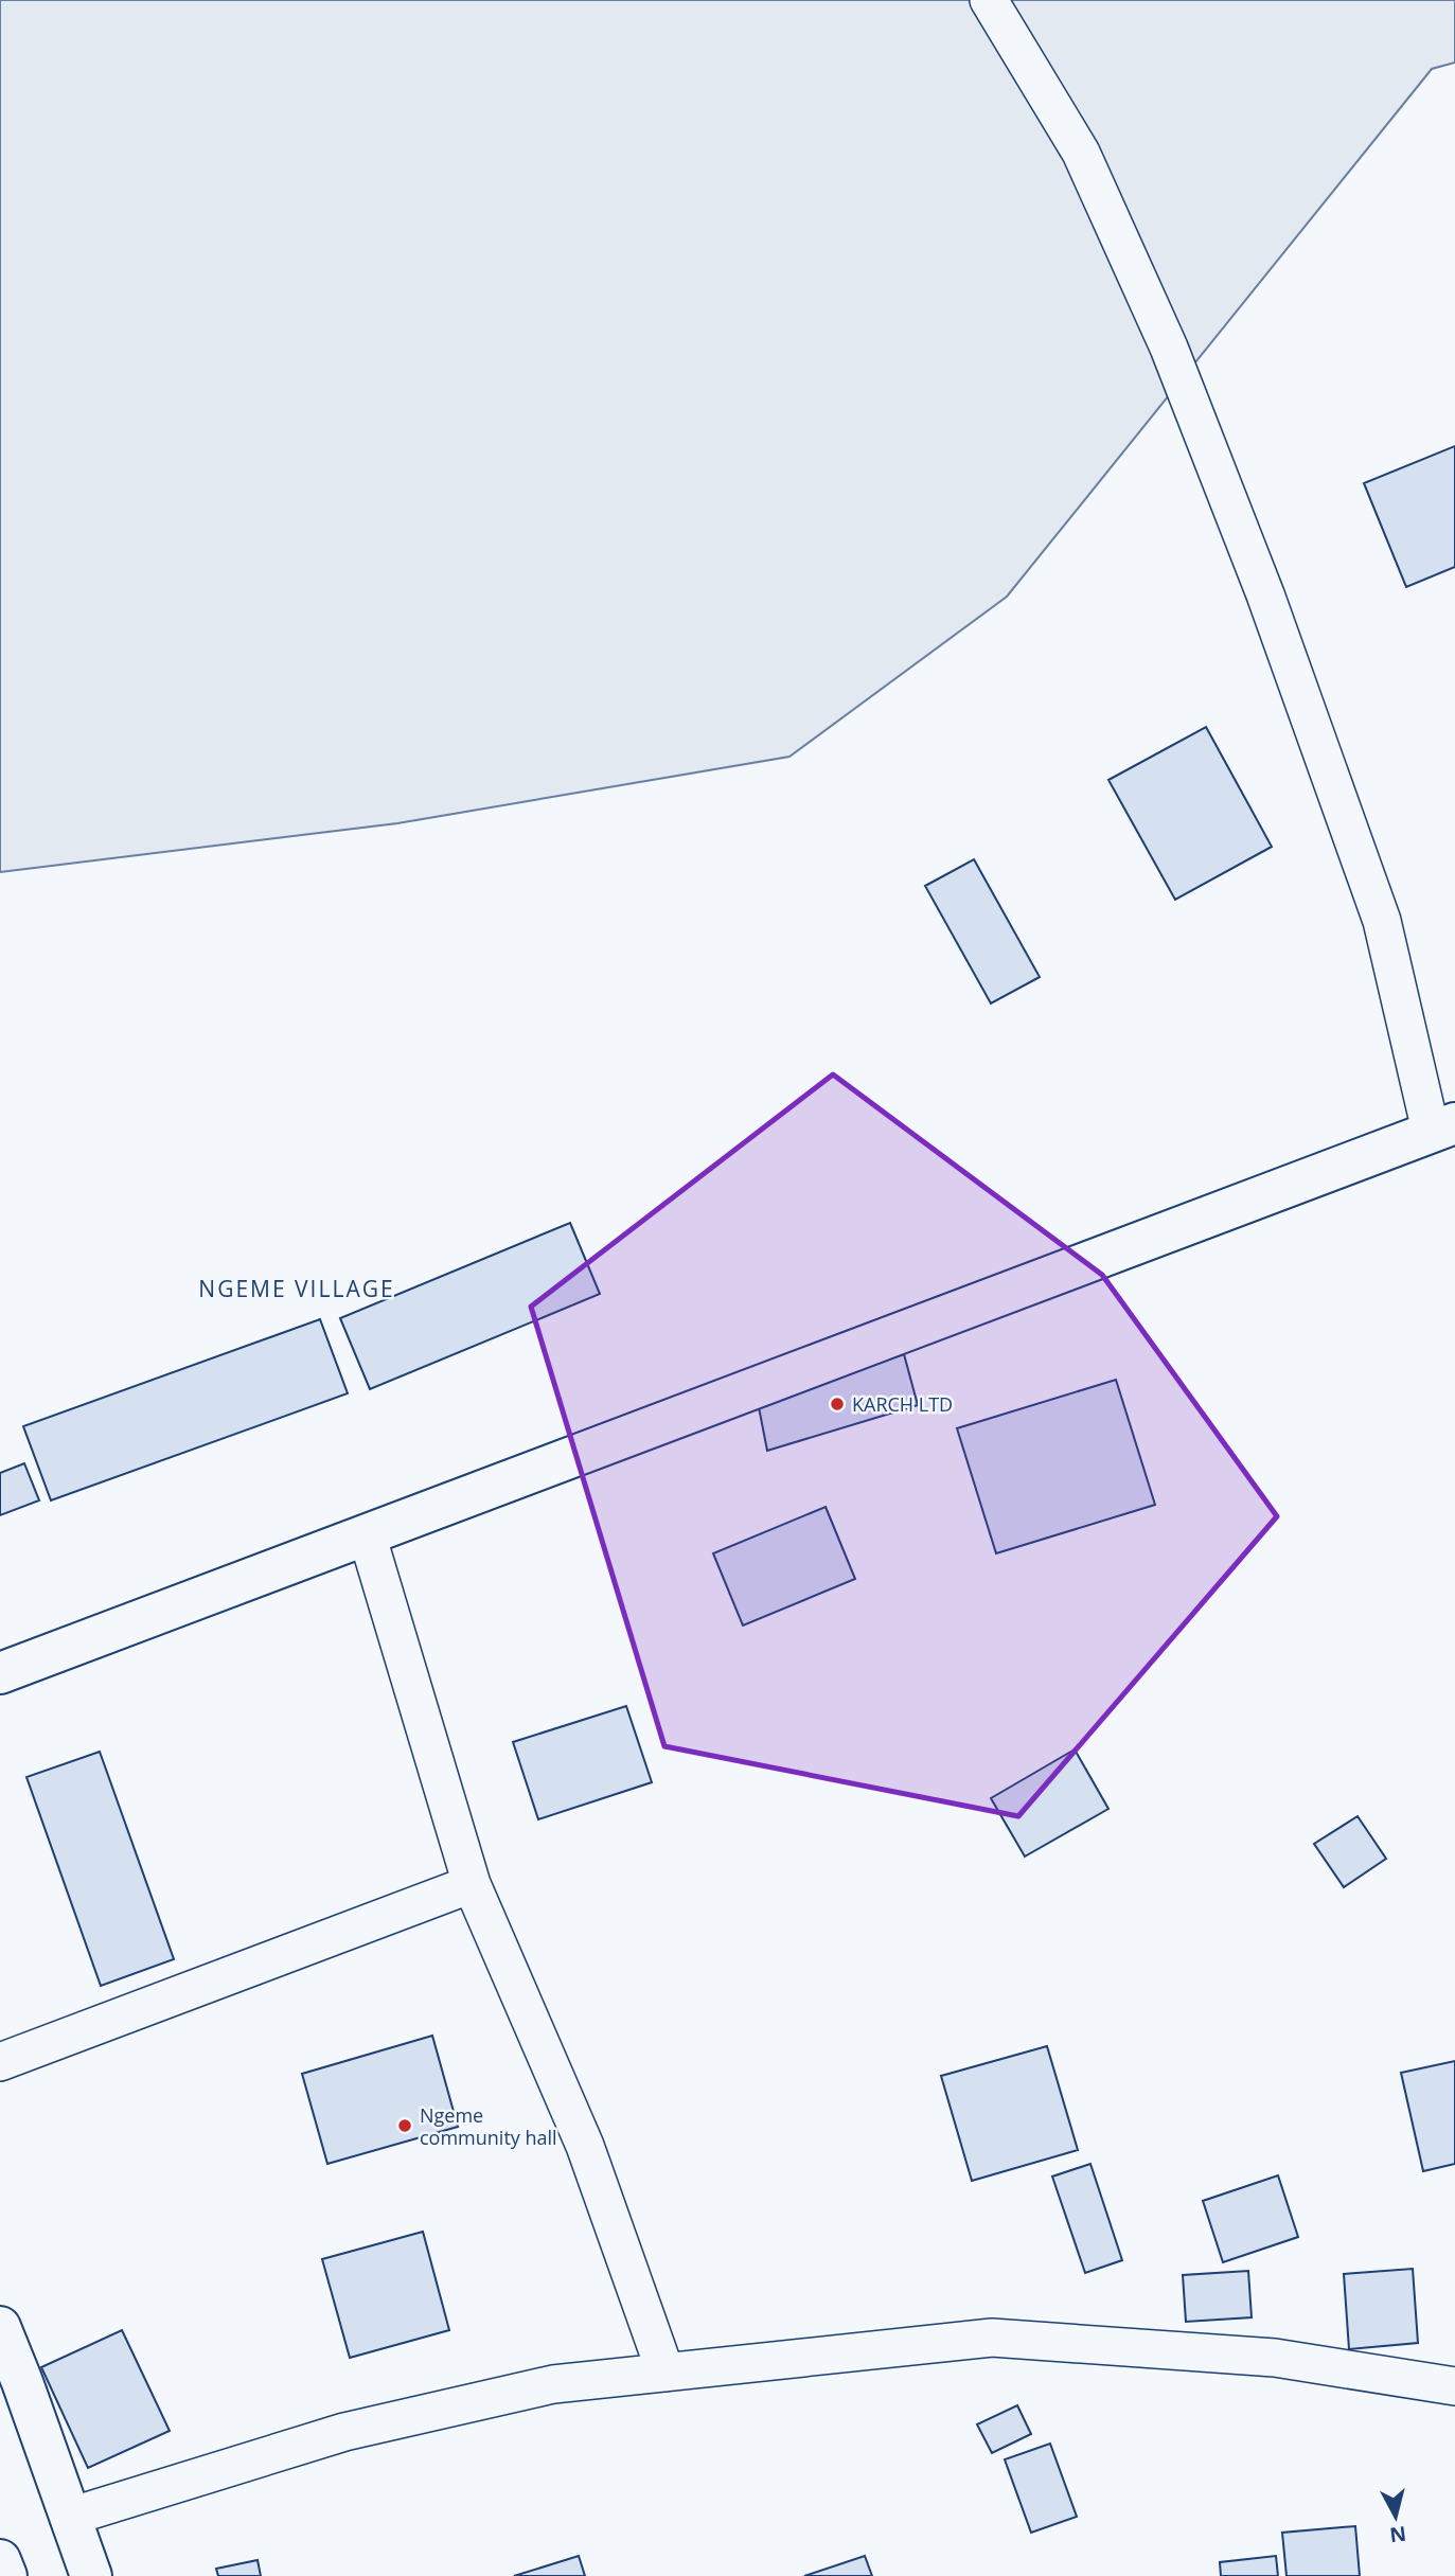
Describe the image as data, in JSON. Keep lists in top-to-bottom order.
{
  "districts": ["NGEME VILLAGE"],
  "places": ["KARCH LTD", "Ngeme community hall"],
  "north": "bottom"
}
